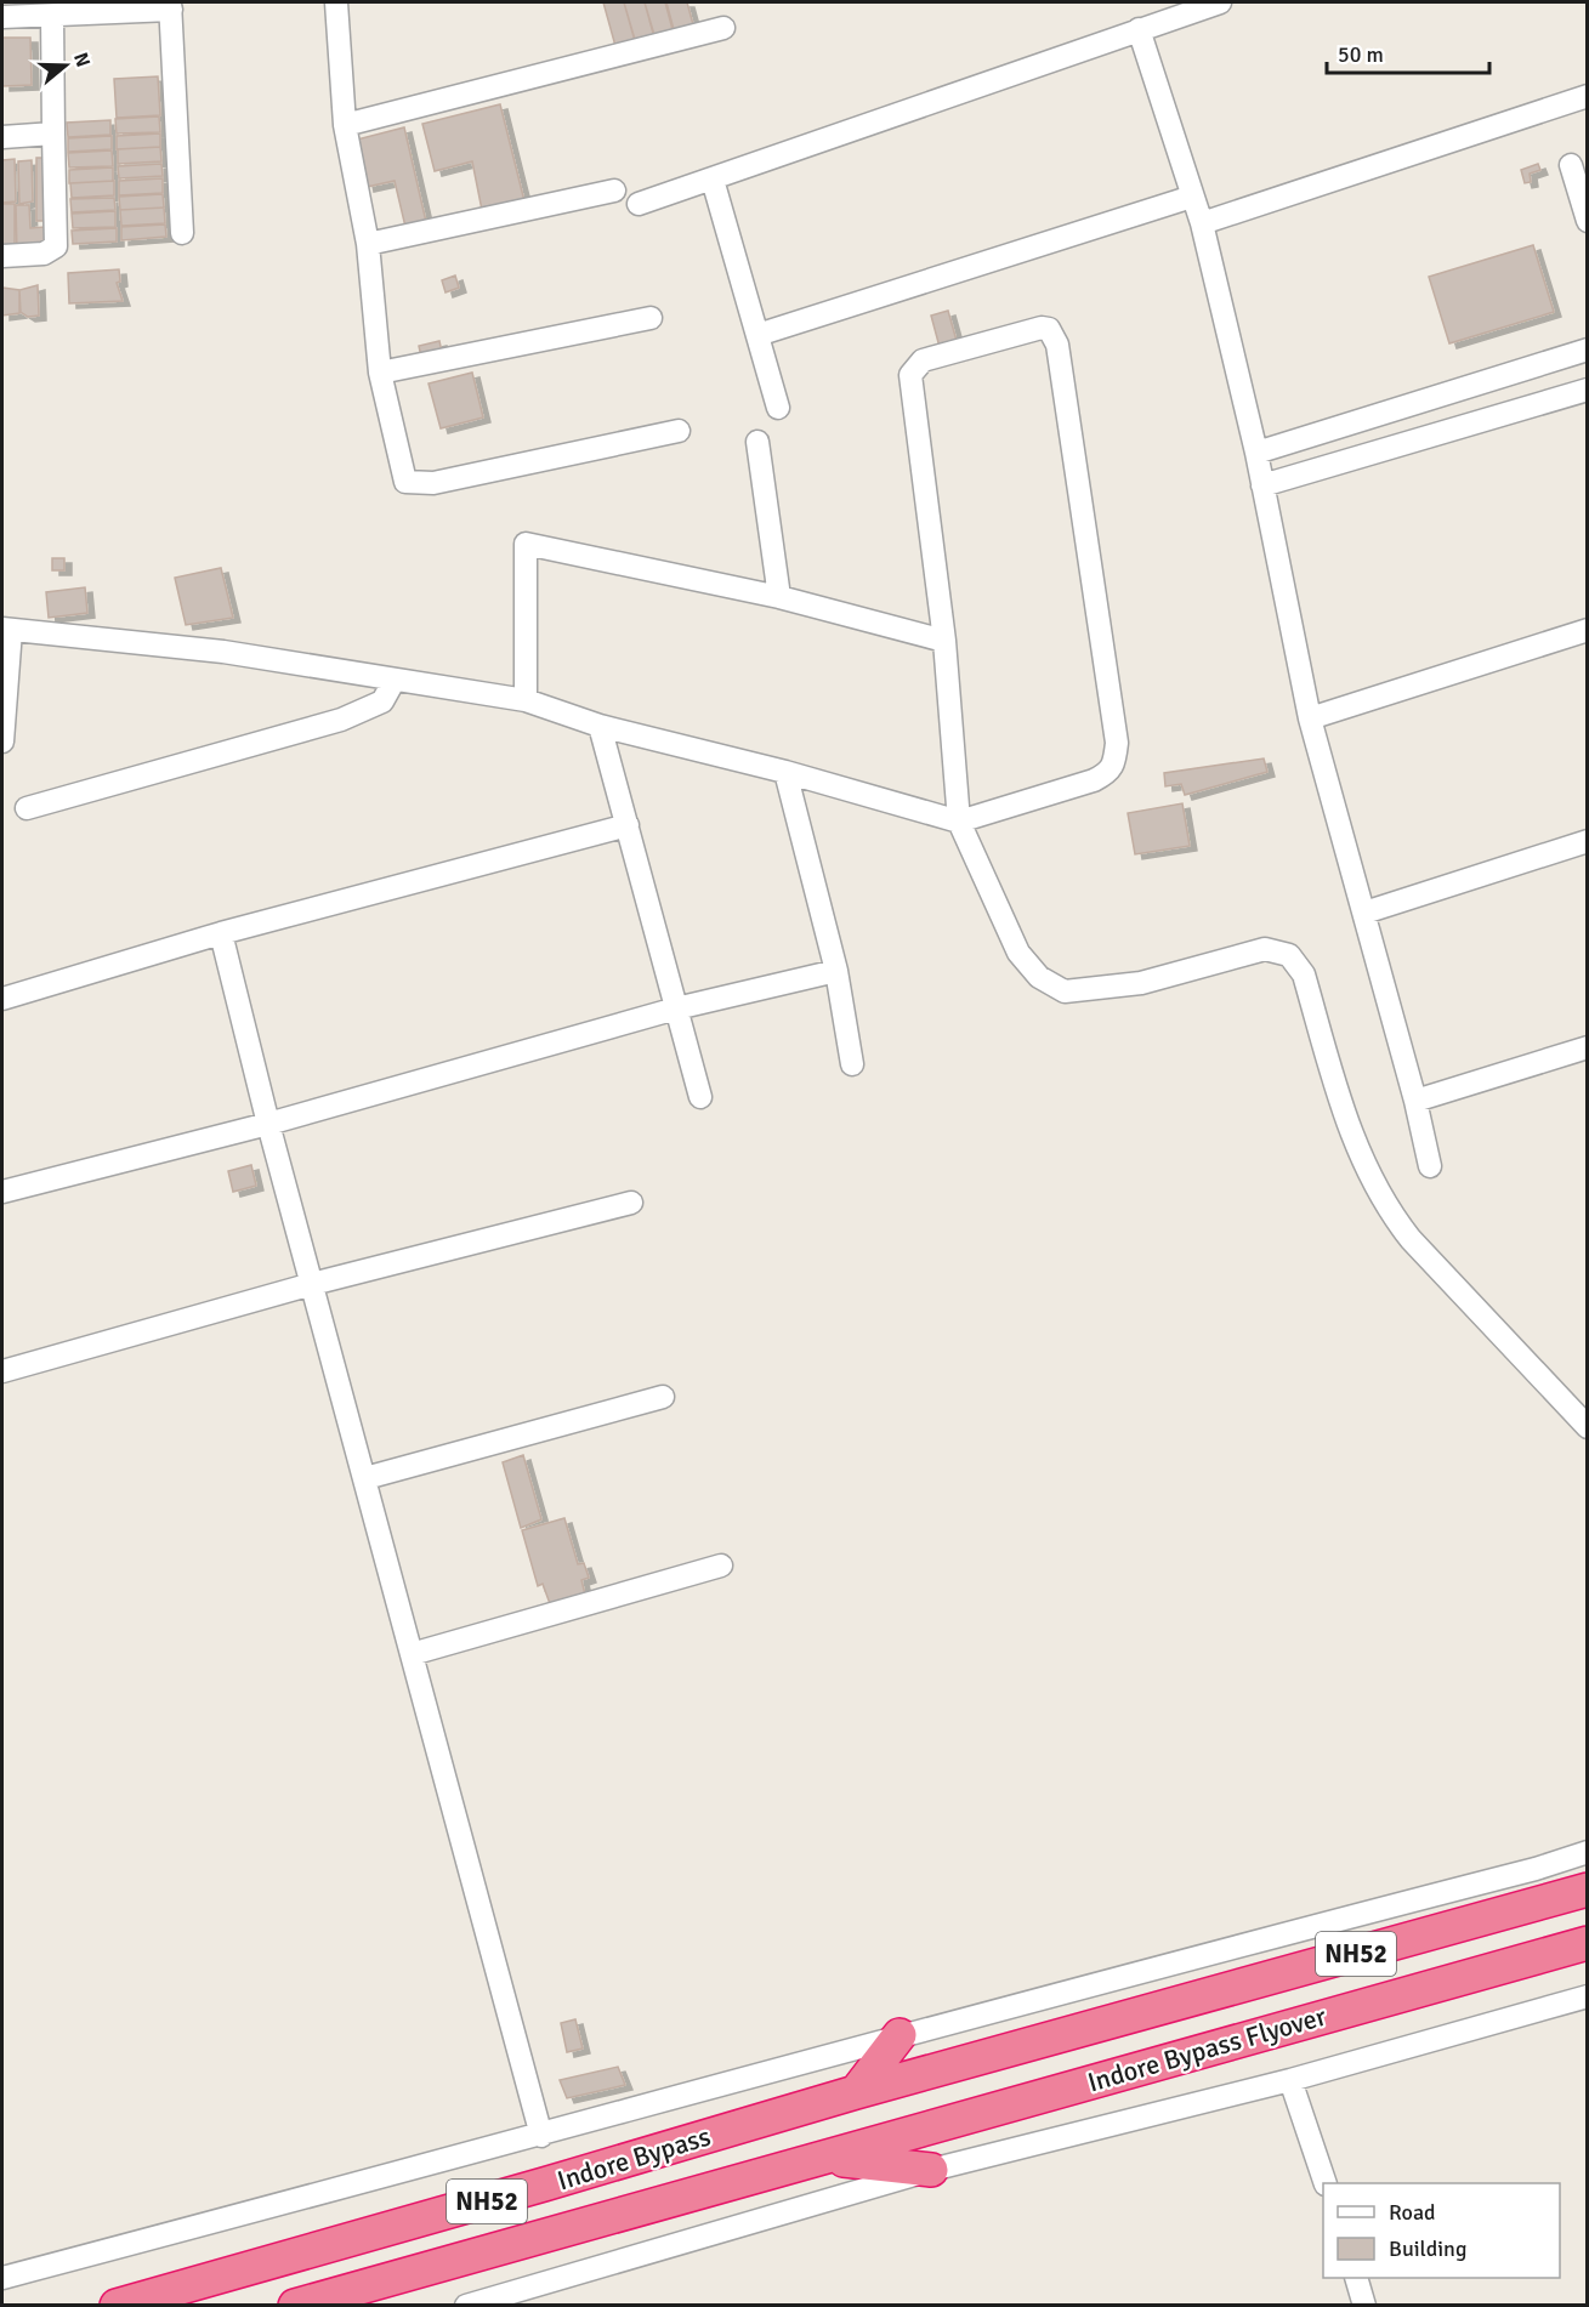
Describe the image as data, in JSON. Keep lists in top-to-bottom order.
{
  "streets": {
    "highway": ["NH52", "Indore Bypass Flyover", "Indore Bypass"]
  },
  "crossings": [
    ["Indore Bypass Flyover", "Indore Bypass"]
  ],
  "legend": ["Road", "Building"],
  "scale_bar": "50 m",
  "north": "right"
}
